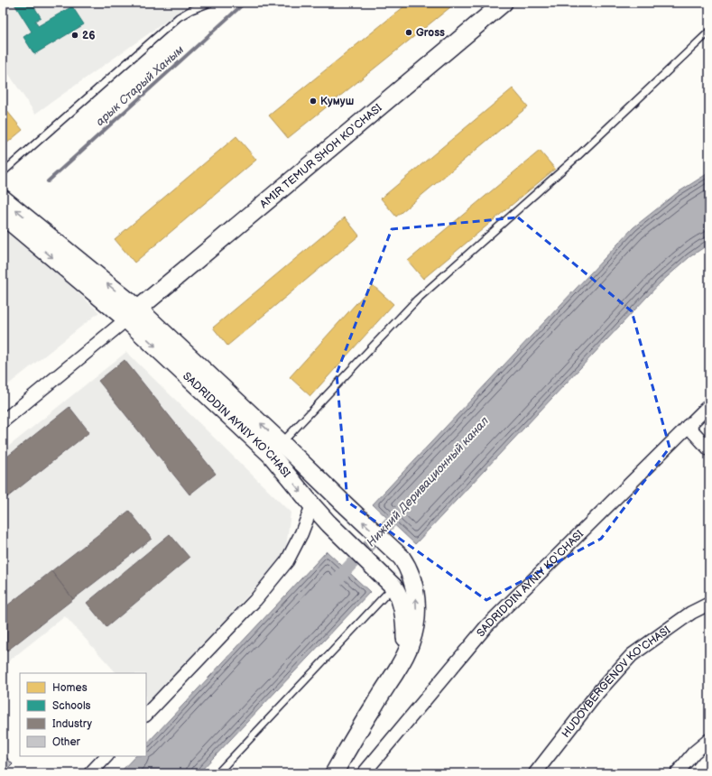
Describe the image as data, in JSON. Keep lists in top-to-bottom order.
{
  "streets": {
    "main road": ["AMIR TEMUR SHOH KO‘CHASI", "SADRIDDIN AYNIY KO‘CHASI"],
    "street": ["HUDOYBERGENOV KO‘CHASI"]
  },
  "crossings": [
    ["AMIR TEMUR SHOH KO‘CHASI", "SADRIDDIN AYNIY KO‘CHASI"]
  ],
  "water": ["арык Старый Ханым", "Нижний Деривационный канал"],
  "places": ["Gross", "26", "Кумуш"],
  "legend": [
    "Homes",
    "Schools",
    "Industry",
    "Other"
  ]
}
